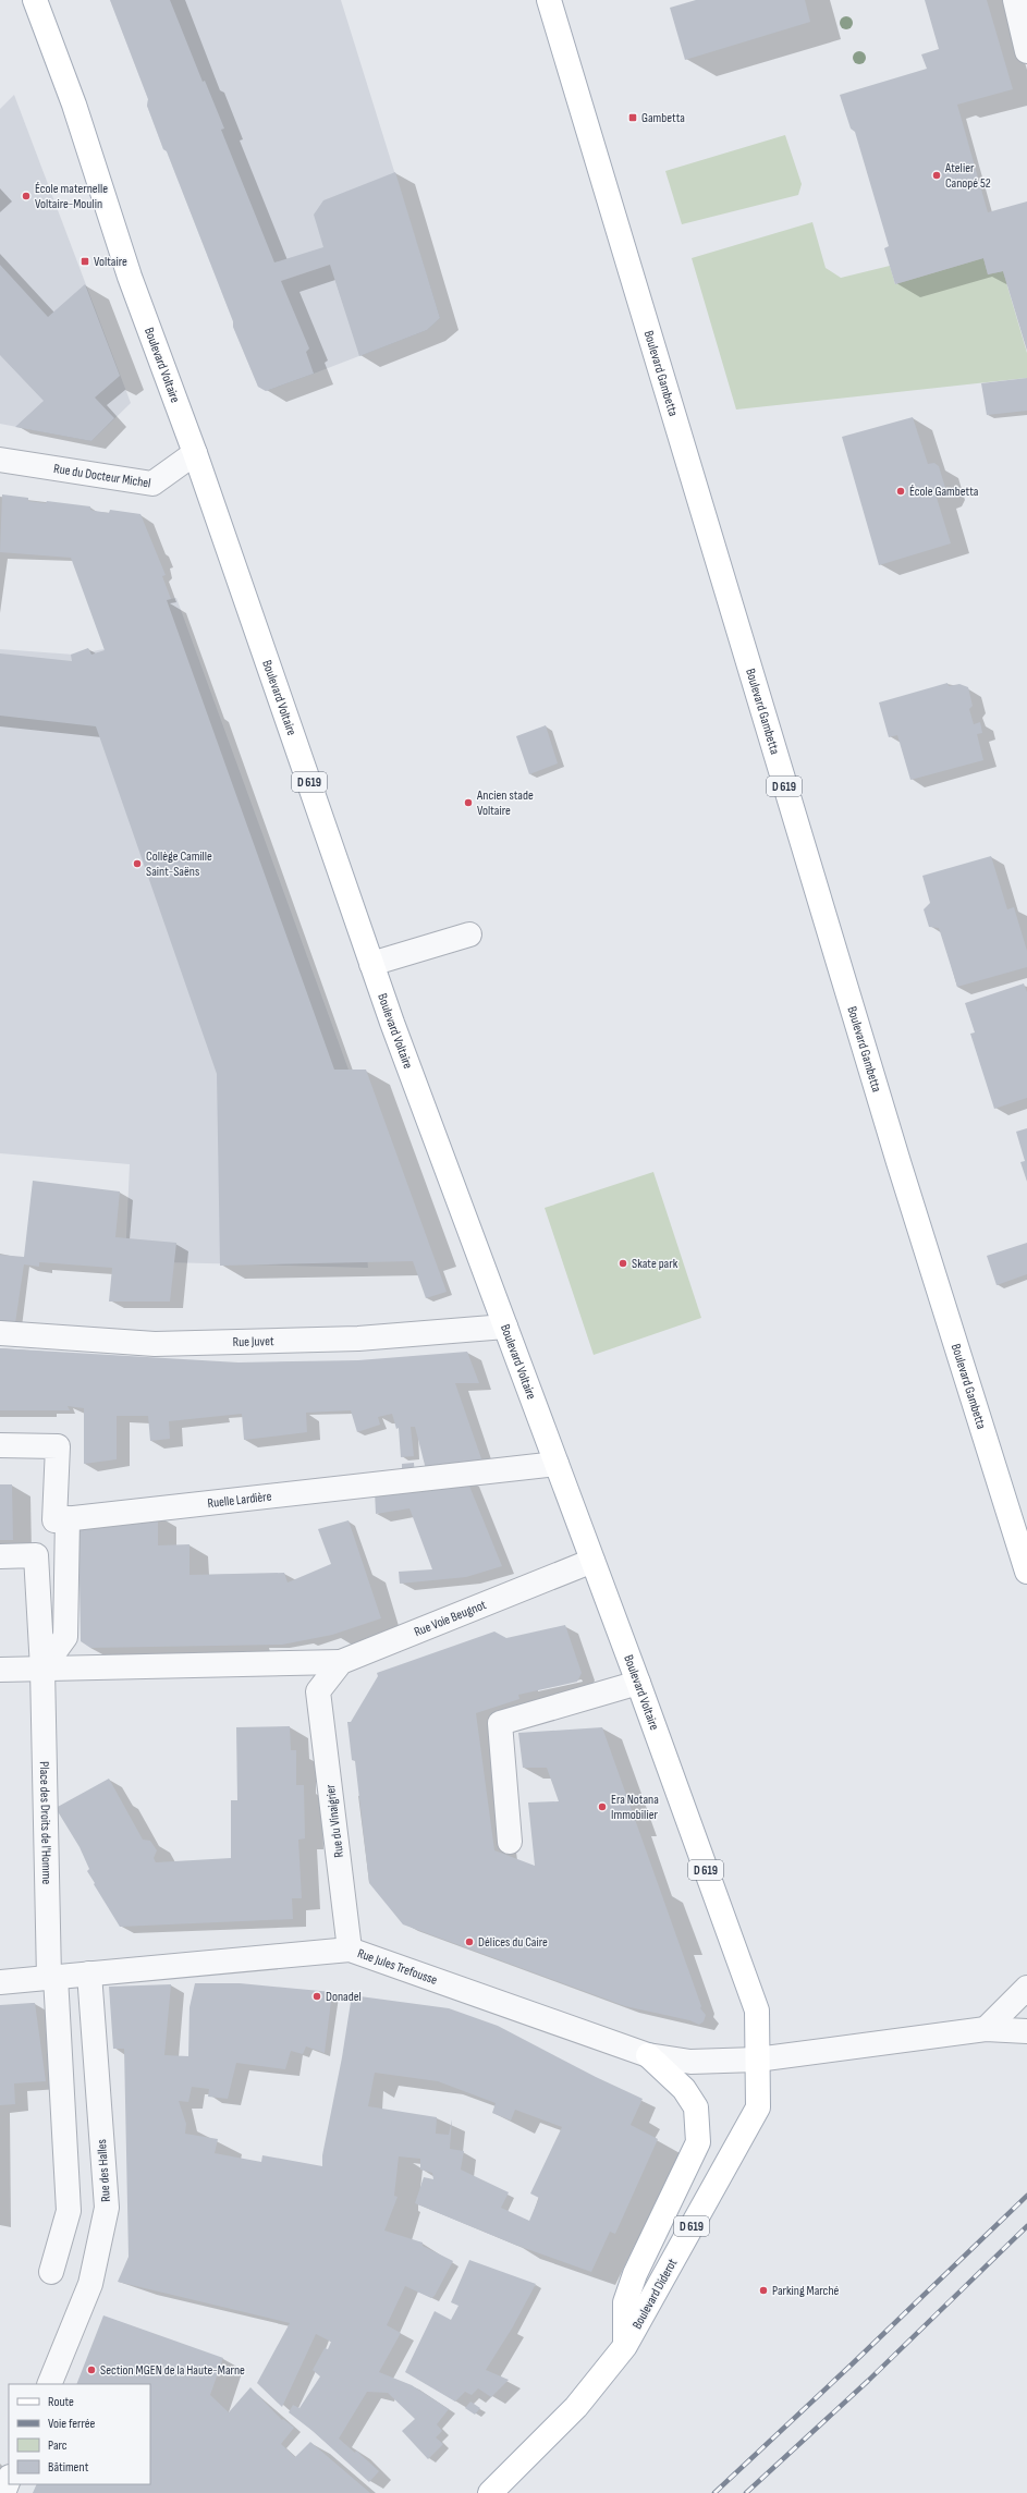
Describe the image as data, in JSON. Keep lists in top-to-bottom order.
{
  "streets": {
    "main road": [
      "Boulevard Voltaire",
      "Boulevard Gambetta",
      "D 619",
      "Boulevard Diderot"
    ],
    "street": [
      "Rue du Docteur Michel",
      "Rue Juvet",
      "Ruelle Lardière",
      "Rue Voie Beugnot",
      "Rue du Vinaigrier",
      "Place des Droits de l'Homme",
      "Rue Jules Trefousse",
      "Rue des Halles"
    ]
  },
  "crossings": [
    ["Boulevard Voltaire", "Rue du Docteur Michel"],
    ["Boulevard Voltaire", "Rue Juvet"],
    ["Boulevard Voltaire", "Ruelle Lardière"],
    ["Boulevard Voltaire", "Rue Voie Beugnot"],
    ["Boulevard Voltaire", "Rue Jules Trefousse"],
    ["Boulevard Voltaire", "Boulevard Diderot"],
    ["Rue Voie Beugnot", "Rue du Vinaigrier"],
    ["Rue du Vinaigrier", "Rue Jules Trefousse"],
    ["Place des Droits de l'Homme", "Rue Jules Trefousse"],
    ["Rue Jules Trefousse", "Rue des Halles"],
    ["Rue Jules Trefousse", "Boulevard Diderot"]
  ],
  "places": {
    "transit": ["Gambetta", "Voltaire"],
    "other": [
      "Atelier Canopé 52",
      "École maternelle Voltaire-Moulin",
      "École Gambetta",
      "Ancien stade Voltaire",
      "Collège Camille Saint-Saëns",
      "Skate park",
      "Era Notana Immobilier",
      "Délices du Caire",
      "Donadel",
      "Parking Marché",
      "Section MGEN de la Haute-Marne"
    ]
  },
  "legend": [
    "Route",
    "Voie ferrée",
    "Parc",
    "Bâtiment"
  ]
}
